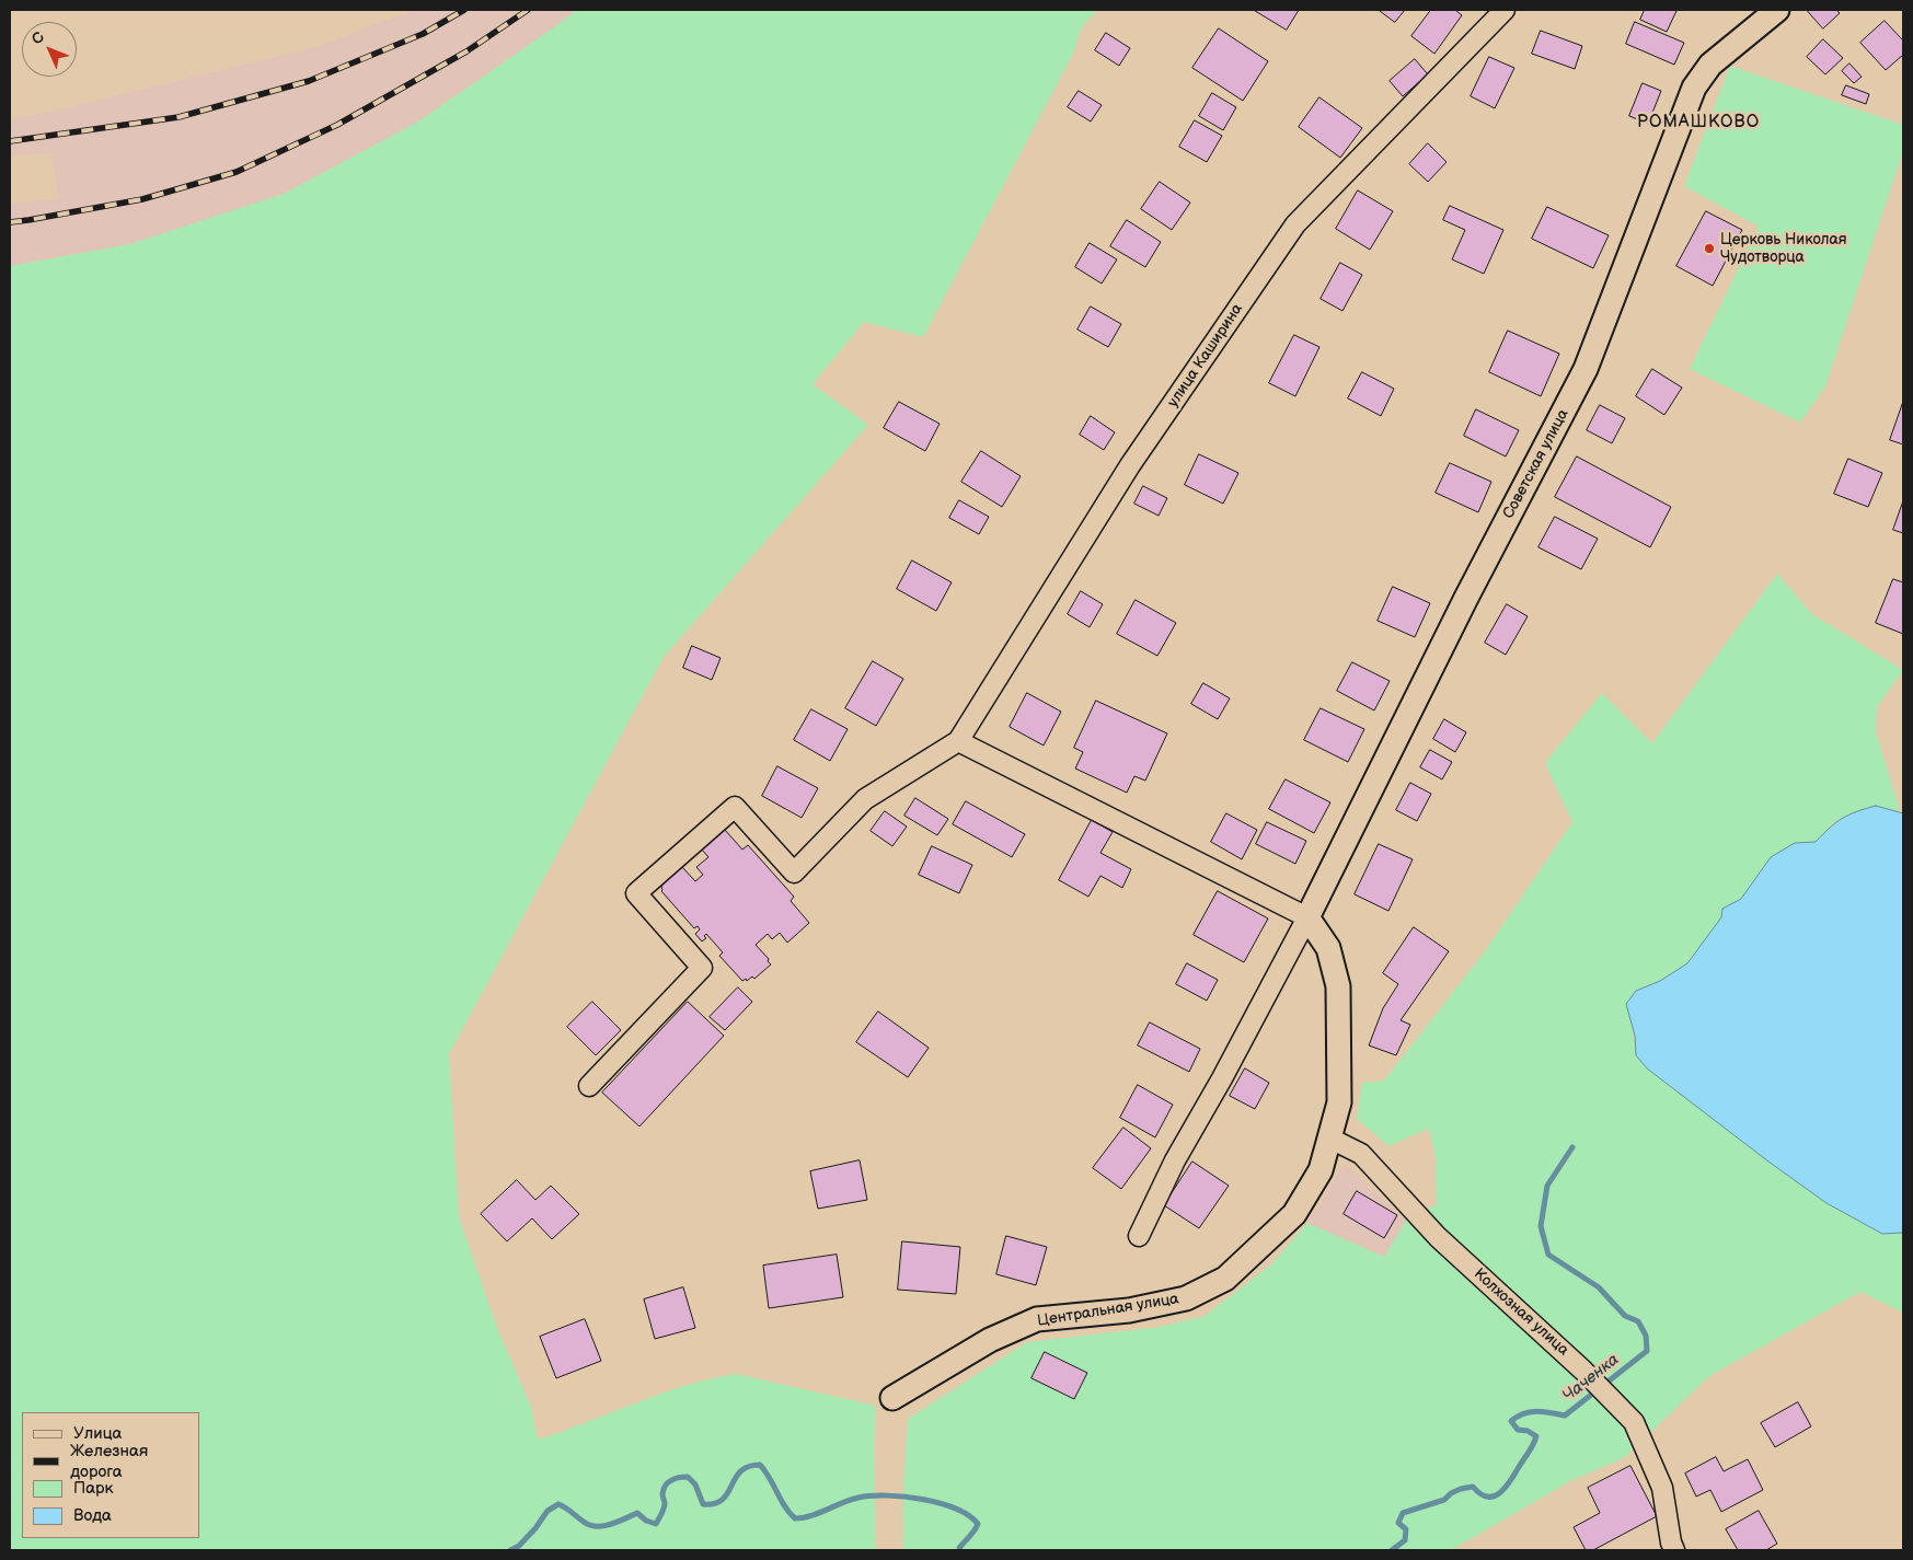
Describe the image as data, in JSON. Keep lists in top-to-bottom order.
{
  "streets": {
    "street": [
      "улица Каширина",
      "Советская улица",
      "Центральная улица",
      "Колхозная улица"
    ]
  },
  "crossings": [
    ["Советская улица", "Центральная улица"],
    ["Центральная улица", "Колхозная улица"]
  ],
  "districts": ["РОМАШКОВО"],
  "water": ["Чаченка"],
  "places": ["Церковь Николая Чудотворца"],
  "legend": [
    "Улица",
    "Железная дорога",
    "Парк",
    "Вода"
  ],
  "north": "top left"
}
